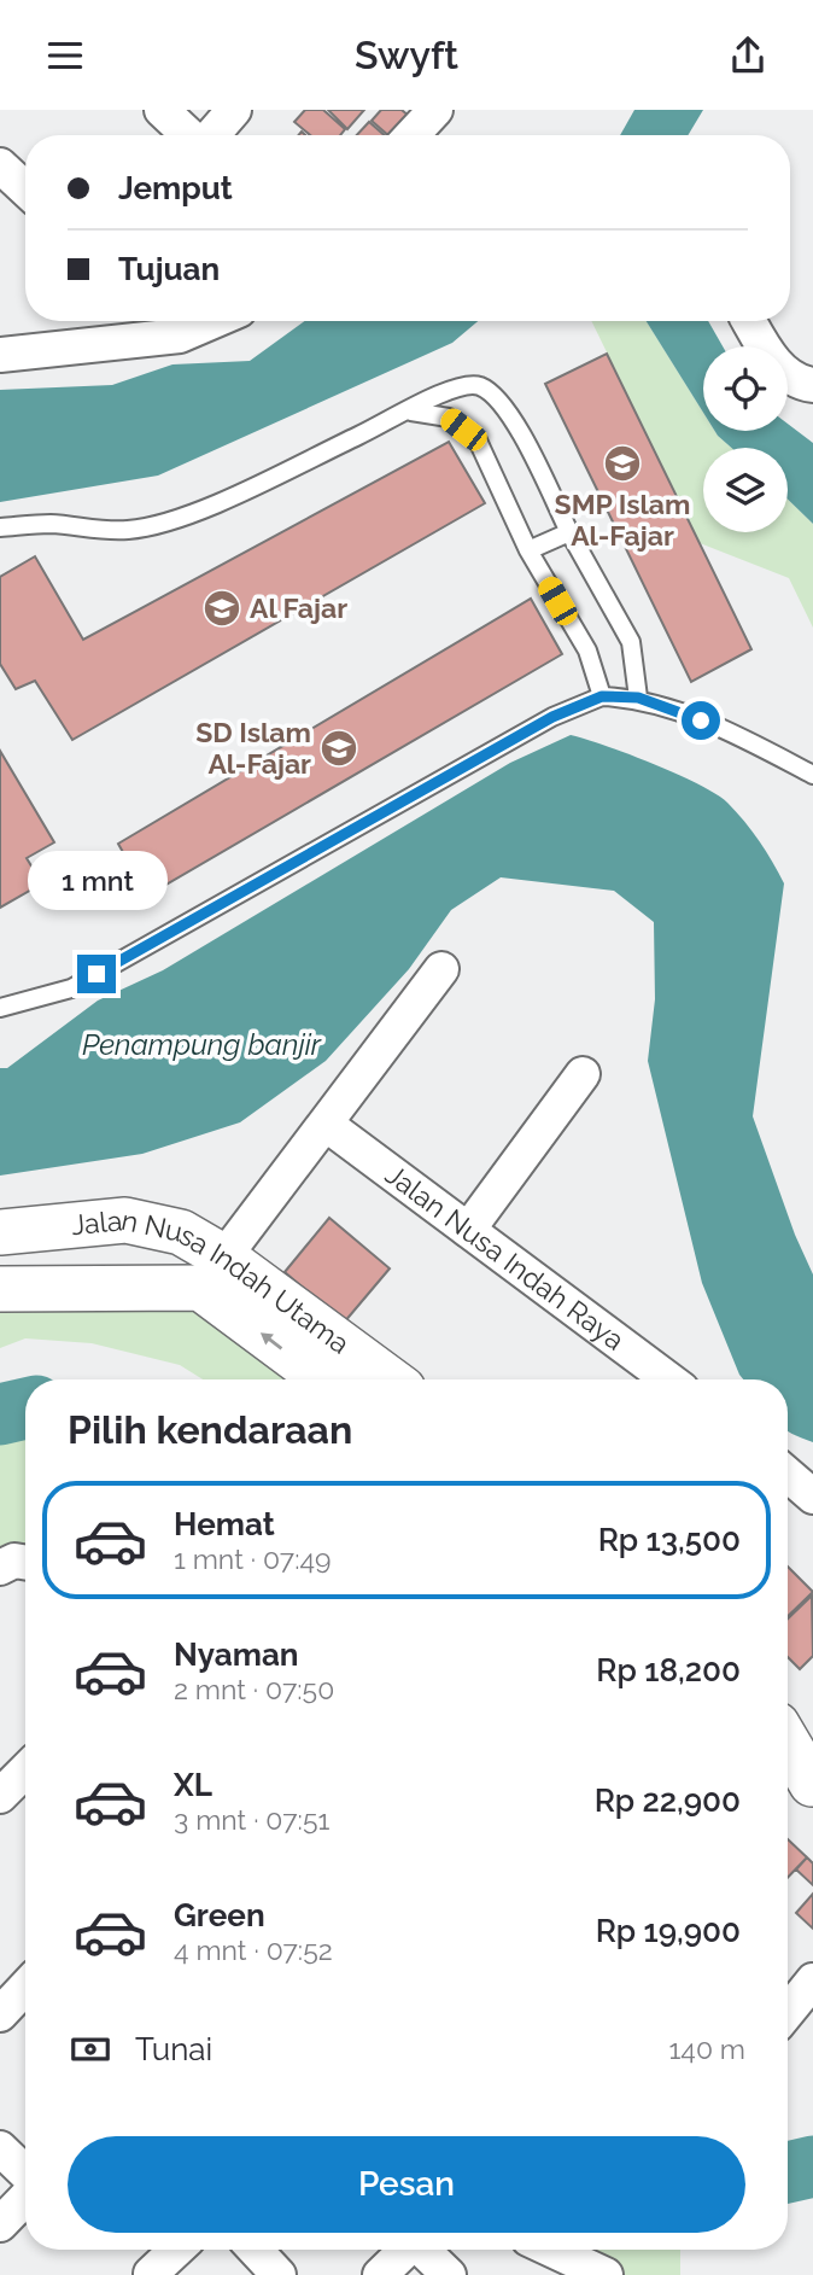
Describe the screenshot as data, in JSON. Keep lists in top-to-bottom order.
{
  "streets": {
    "street": ["Jalan Nusa Indah Raya", "Jalan Nusa Indah Utama"]
  },
  "water": ["Penampung banjir"],
  "places": {
    "school or university": ["SMP Islam Al-Fajar", "Al Fajar", "SD Islam Al-Fajar"]
  },
  "page": {
    "header": "Swyft",
    "banner": ["Jemput", "Tujuan"],
    "bubble": "1 mnt",
    "heading": "Pilih kendaraan",
    "list": [
      {
        "name": "Hemat",
        "note": "1 mnt · 07:49",
        "value": "Rp 13,500"
      },
      {
        "name": "Nyaman",
        "note": "2 mnt · 07:50",
        "value": "Rp 18,200"
      },
      {
        "name": "XL",
        "note": "3 mnt · 07:51",
        "value": "Rp 22,900"
      },
      {
        "name": "Green",
        "note": "4 mnt · 07:52",
        "value": "Rp 19,900"
      }
    ],
    "pay": ["Tunai", "140 m"],
    "buttons": "Pesan"
  }
}
